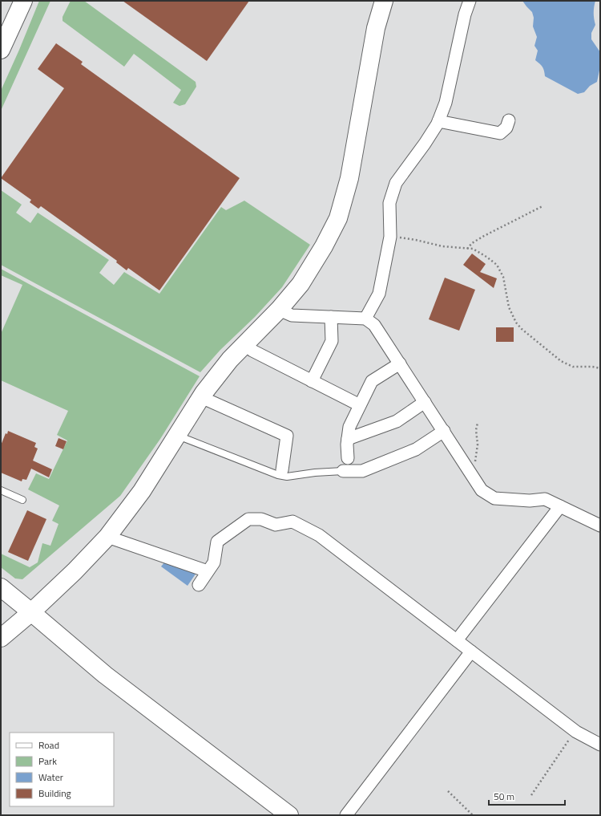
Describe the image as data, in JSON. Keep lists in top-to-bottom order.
{
  "legend": [
    "Road",
    "Park",
    "Water",
    "Building"
  ],
  "scale_bar": "50 m"
}
